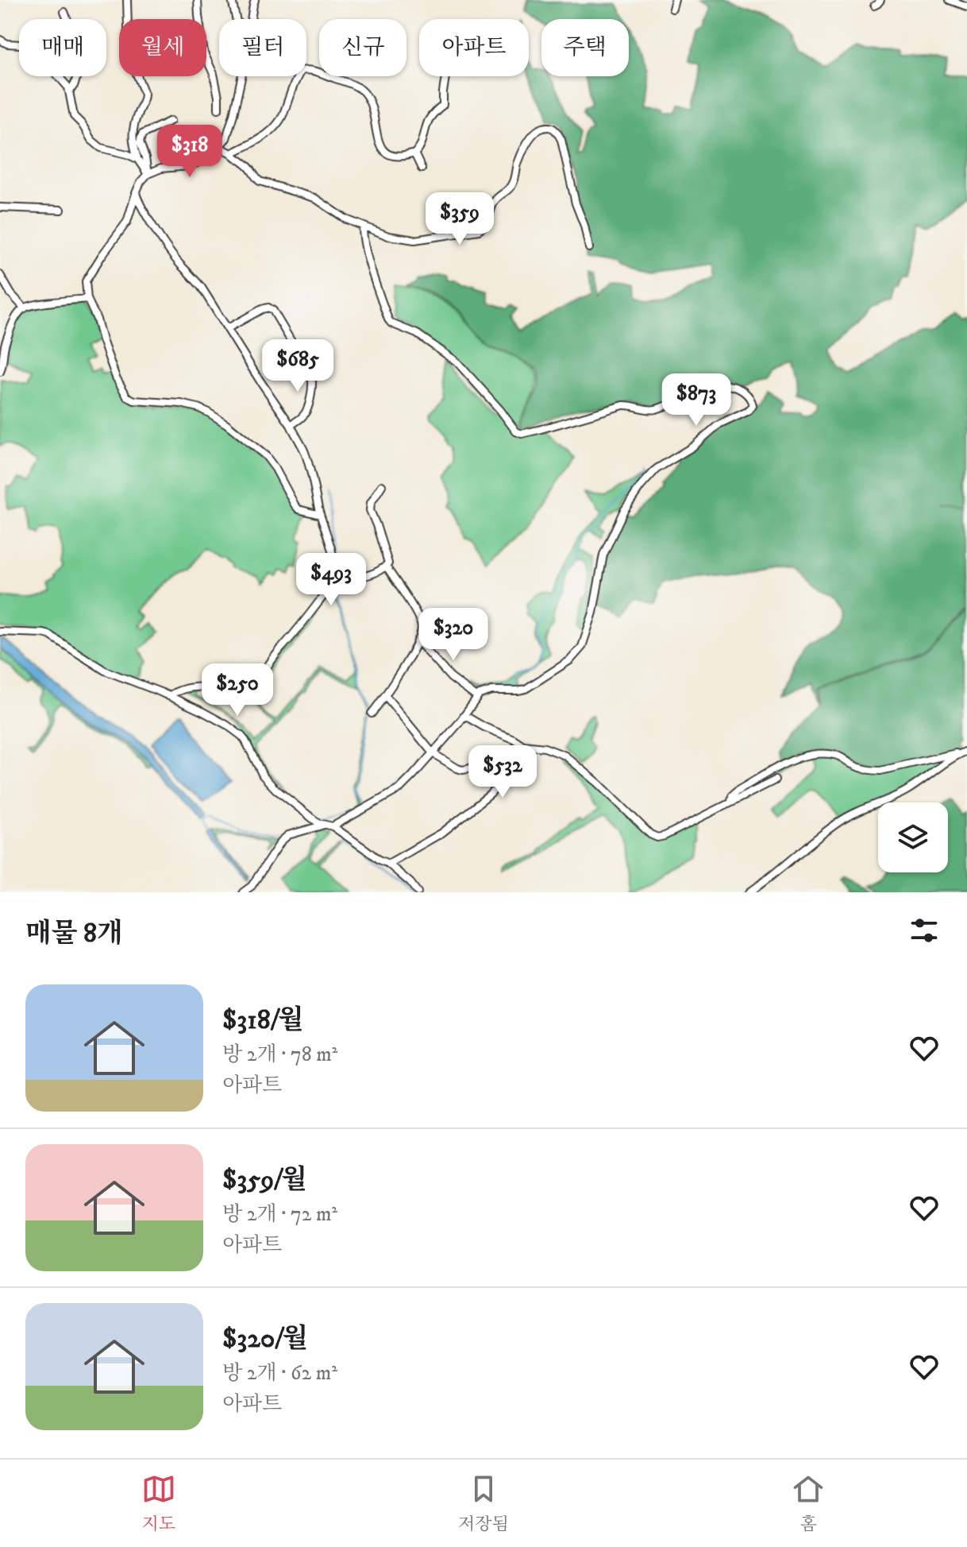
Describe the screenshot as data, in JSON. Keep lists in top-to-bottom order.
{
  "page": {
    "chip": [
      "매매",
      "월세",
      "필터",
      "신규",
      "아파트",
      "주택"
    ],
    "price": [
      "$318",
      "$359",
      "$685",
      "$873",
      "$493",
      "$320",
      "$250",
      "$532"
    ],
    "heading": "매물 8개",
    "list": [
      {
        "name": "$318/월",
        "note": "방 2개 · 78 m² · 아파트"
      },
      {
        "name": "$359/월",
        "note": "방 2개 · 72 m² · 아파트"
      },
      {
        "name": "$320/월",
        "note": "방 2개 · 62 m² · 아파트"
      }
    ],
    "tabs": ["지도", "저장됨", "홈"]
  }
}
